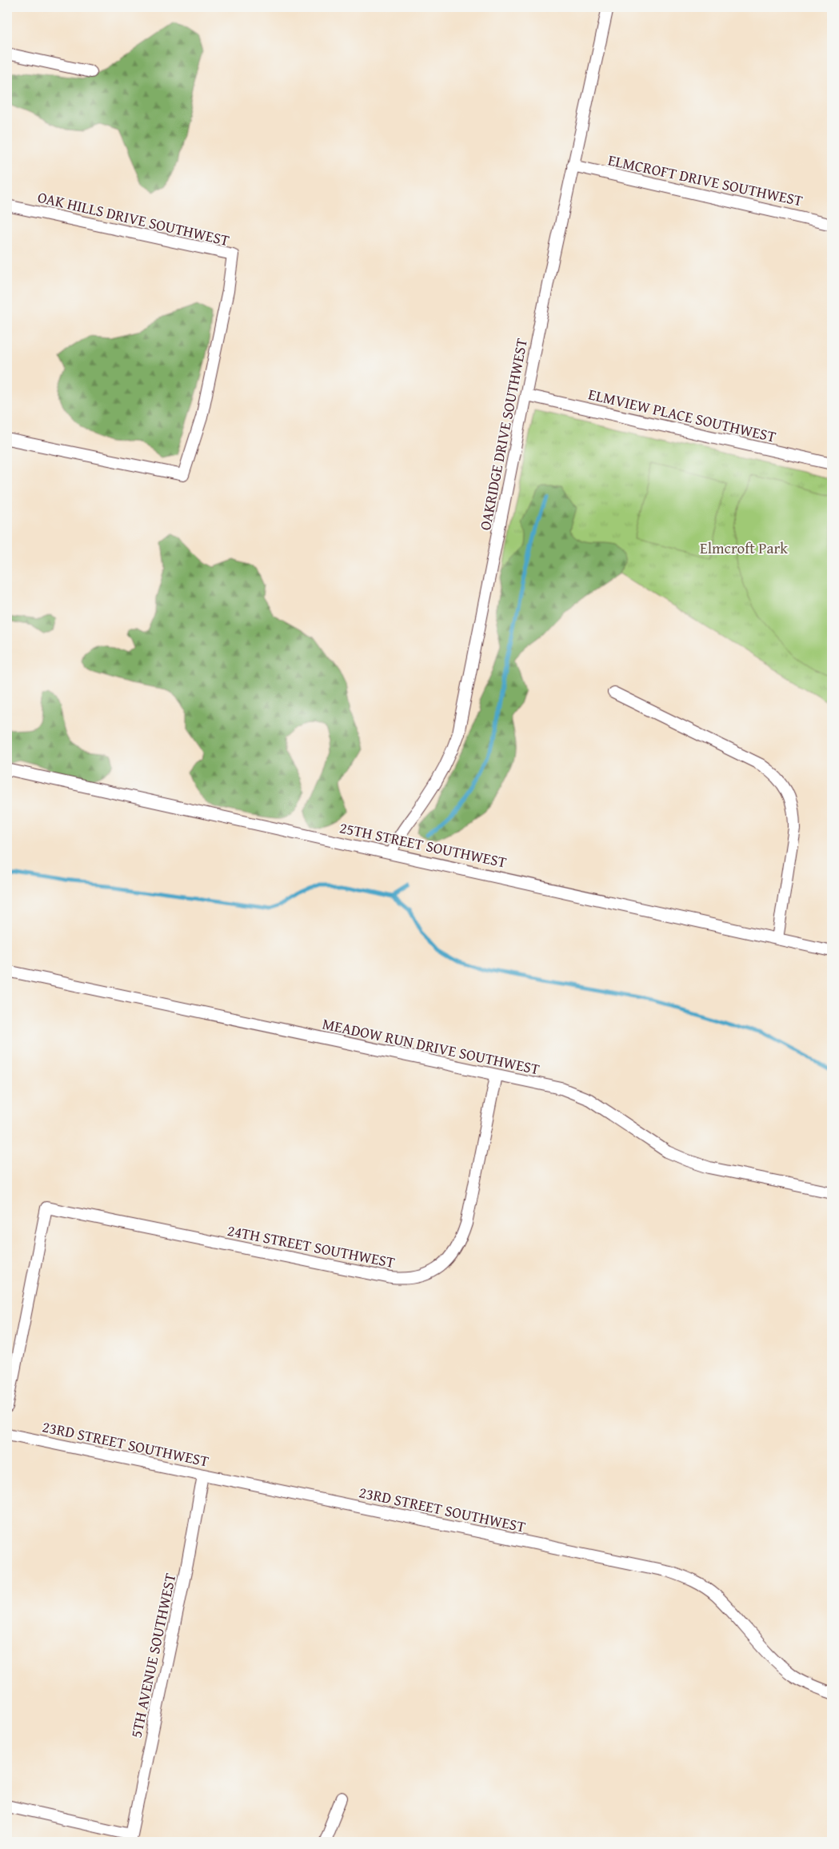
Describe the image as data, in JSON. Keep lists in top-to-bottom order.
{
  "streets": {
    "street": [
      "ELMCROFT DRIVE SOUTHWEST",
      "OAK HILLS DRIVE SOUTHWEST",
      "ELMVIEW PLACE SOUTHWEST",
      "OAKRIDGE DRIVE SOUTHWEST",
      "25TH STREET SOUTHWEST",
      "MEADOW RUN DRIVE SOUTHWEST",
      "24TH STREET SOUTHWEST",
      "23RD STREET SOUTHWEST",
      "5TH AVENUE SOUTHWEST"
    ]
  },
  "crossings": [
    ["ELMCROFT DRIVE SOUTHWEST", "OAKRIDGE DRIVE SOUTHWEST"],
    ["ELMVIEW PLACE SOUTHWEST", "OAKRIDGE DRIVE SOUTHWEST"],
    ["OAKRIDGE DRIVE SOUTHWEST", "25TH STREET SOUTHWEST"],
    ["MEADOW RUN DRIVE SOUTHWEST", "24TH STREET SOUTHWEST"],
    ["23RD STREET SOUTHWEST", "5TH AVENUE SOUTHWEST"]
  ],
  "parks": ["Elmcroft Park"]
}
